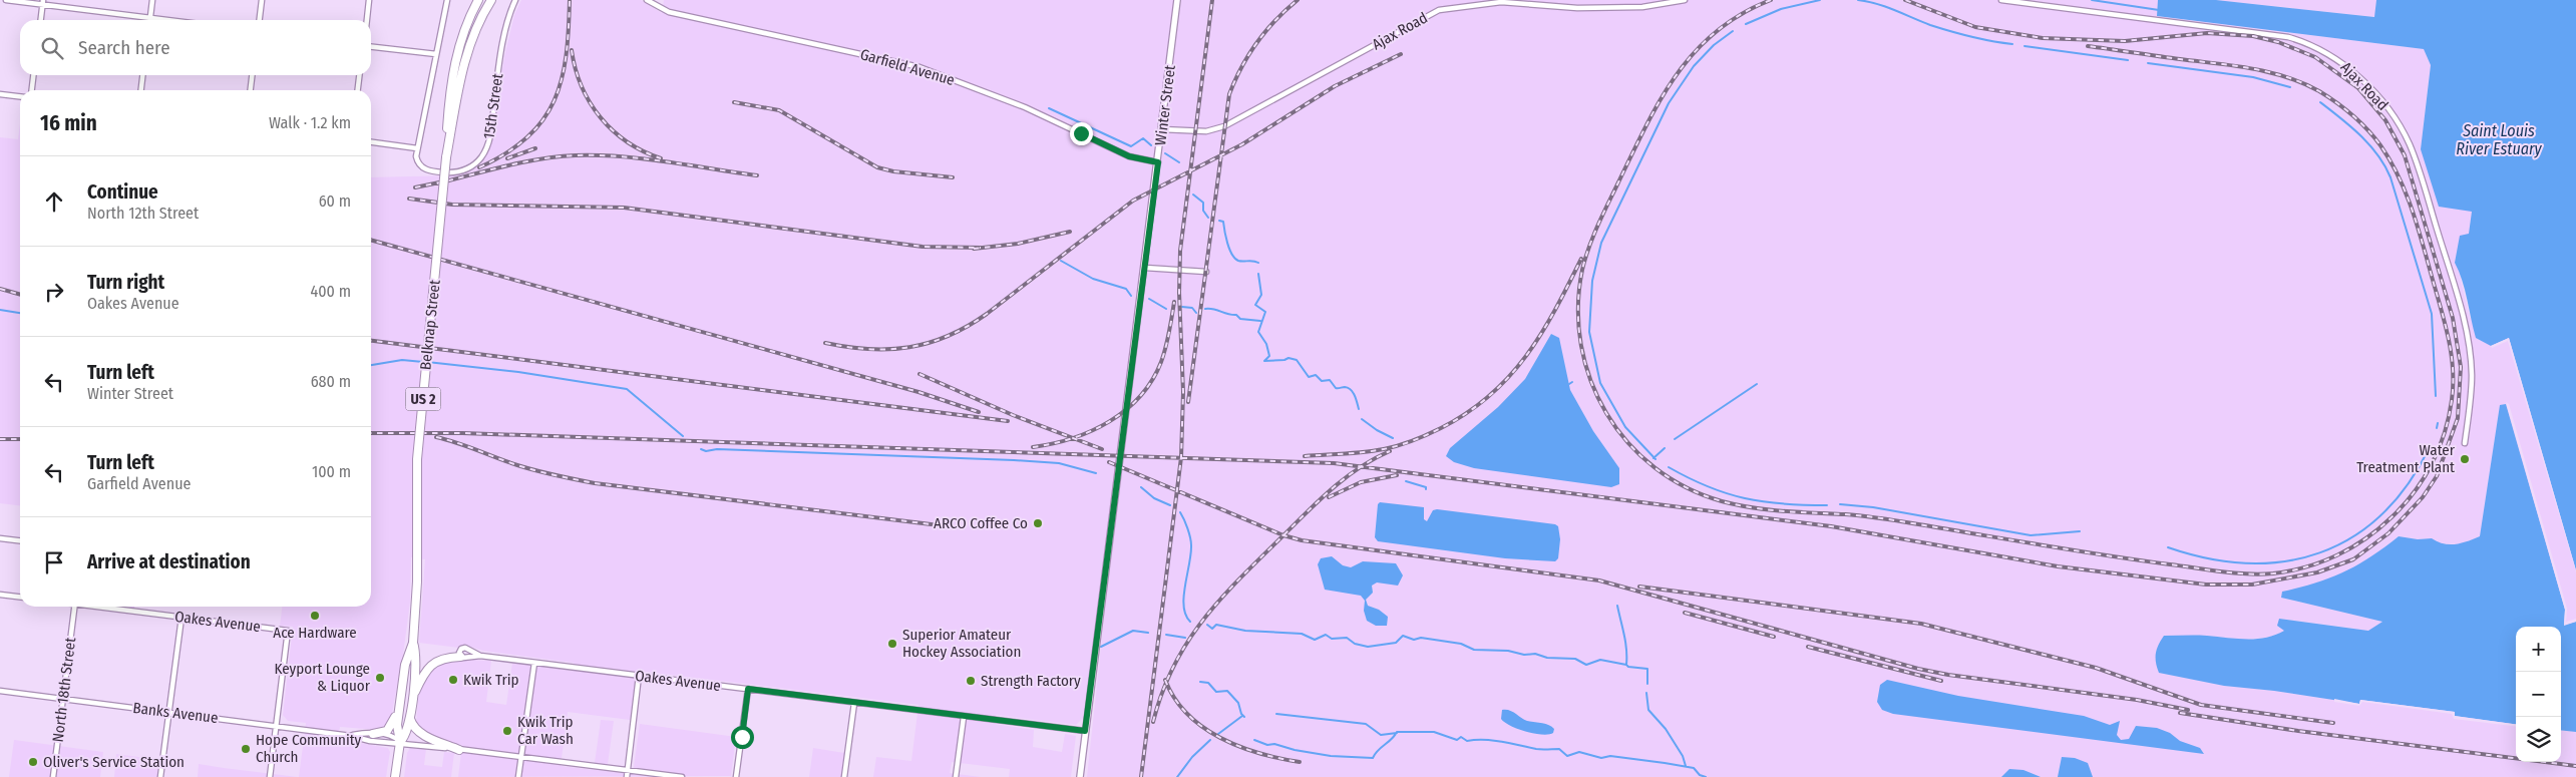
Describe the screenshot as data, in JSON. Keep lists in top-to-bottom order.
{
  "streets": {
    "highway": ["Belknap Street", "US 2"],
    "street": [
      "Ajax Road",
      "Garfield Avenue",
      "Winter Street",
      "15th Street",
      "Oakes Avenue",
      "North 18th Street",
      "Banks Avenue"
    ]
  },
  "crossings": [
    ["Ajax Road", "Winter Street"],
    ["Garfield Avenue", "Winter Street"],
    ["Winter Street", "Oakes Avenue"],
    ["Belknap Street", "US 2"],
    ["US 2", "Banks Avenue"],
    ["Oakes Avenue", "Banks Avenue"],
    ["North 18th Street", "Banks Avenue"]
  ],
  "water": ["Saint Louis River Estuary"],
  "places": [
    "Water Treatment Plant",
    "ARCO Coffee Co",
    "Ace Hardware",
    "Superior Amateur Hockey Association",
    "Keyport Lounge & Liquor",
    "Kwik Trip",
    "Strength Factory",
    "Kwik Trip Car Wash",
    "Hope Community Church",
    "Oliver's Service Station"
  ],
  "page": {
    "search": "Search here",
    "heading": ["16 min", "Walk · 1.2 km"],
    "list": [
      ["Continue", "North 12th Street", "60 m"],
      ["Turn right", "Oakes Avenue", "400 m"],
      ["Turn left", "Winter Street", "680 m"],
      ["Turn left", "Garfield Avenue", "100 m"],
      "Arrive at destination"
    ],
    "map_buttons": ["+", "−"]
  }
}
